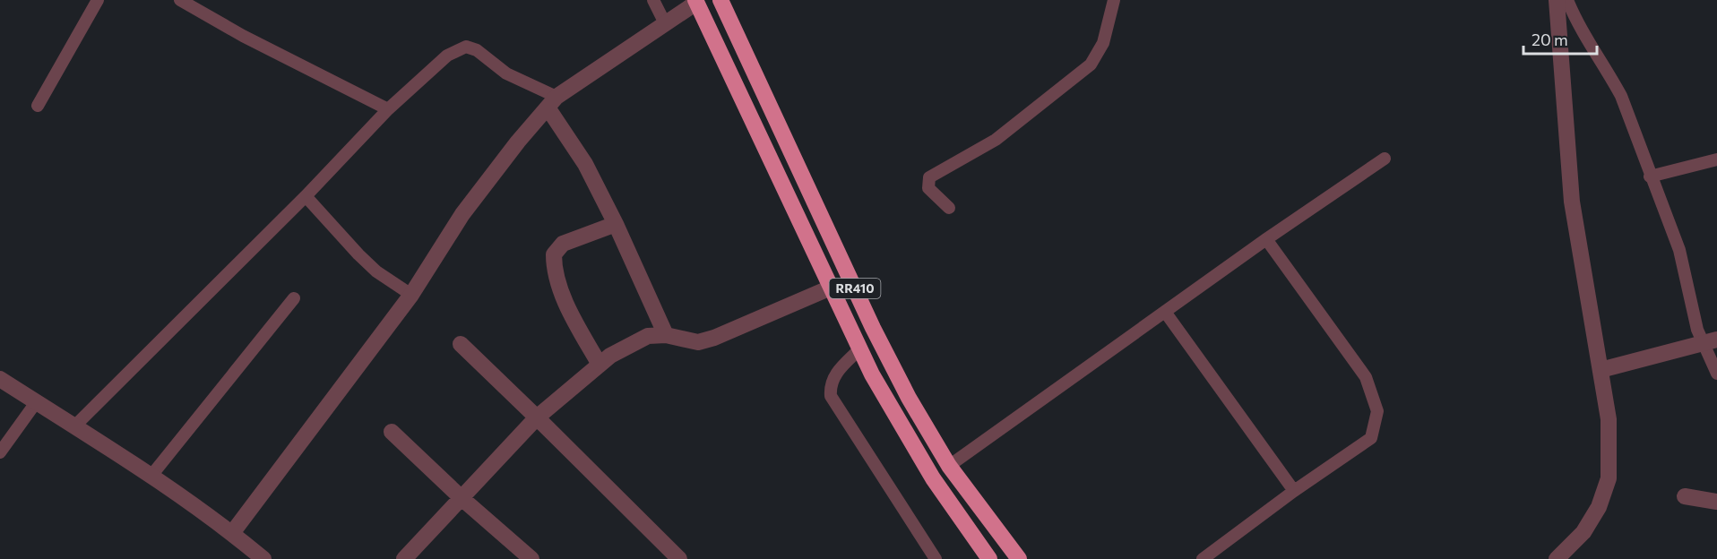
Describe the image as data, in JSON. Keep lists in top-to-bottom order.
{
  "streets": {
    "highway": ["RR410"]
  },
  "scale_bar": "20 m"
}
